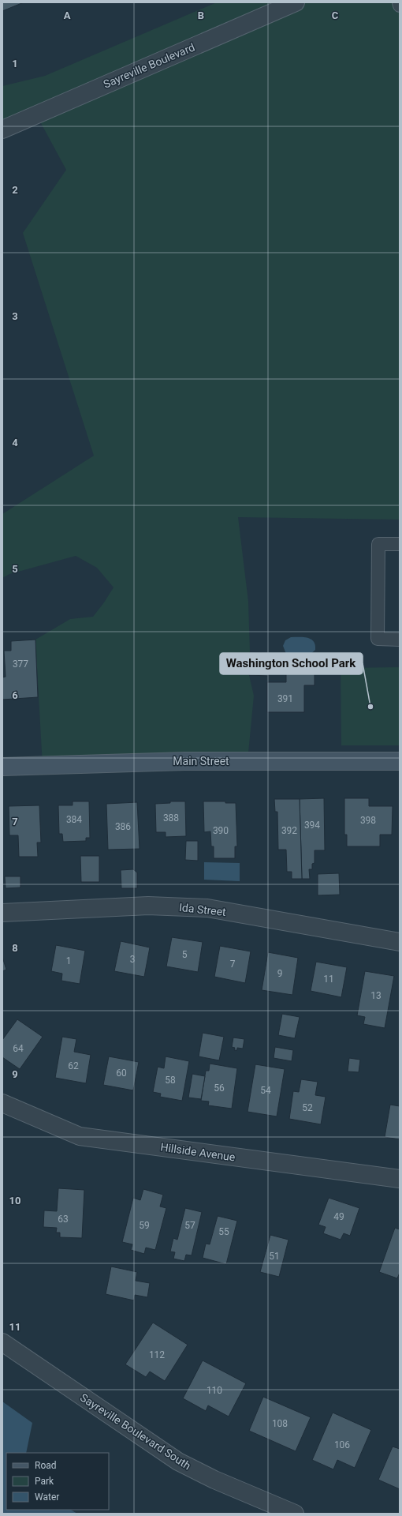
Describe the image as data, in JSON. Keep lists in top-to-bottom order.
{
  "streets": {
    "main road": ["Main Street"],
    "street": [
      "Sayreville Boulevard",
      "Ida Street",
      "Hillside Avenue",
      "Sayreville Boulevard South"
    ]
  },
  "places": ["Washington School Park"],
  "house_numbers": [
    "377",
    "391",
    "388",
    "384",
    "398",
    "394",
    "386",
    "390",
    "392",
    "5",
    "3",
    "1",
    "7",
    "9",
    "11",
    "13",
    "64",
    "62",
    "60",
    "58",
    "56",
    "54",
    "52",
    "49",
    "63",
    "59",
    "57",
    "55",
    "51",
    "112",
    "110",
    "108",
    "106"
  ],
  "legend": ["Road", "Park", "Water"],
  "grid": {
    "columns": ["A", "B", "C"],
    "rows": [
      "1",
      "2",
      "3",
      "4",
      "5",
      "6",
      "7",
      "8",
      "9",
      "10",
      "11"
    ]
  }
}
